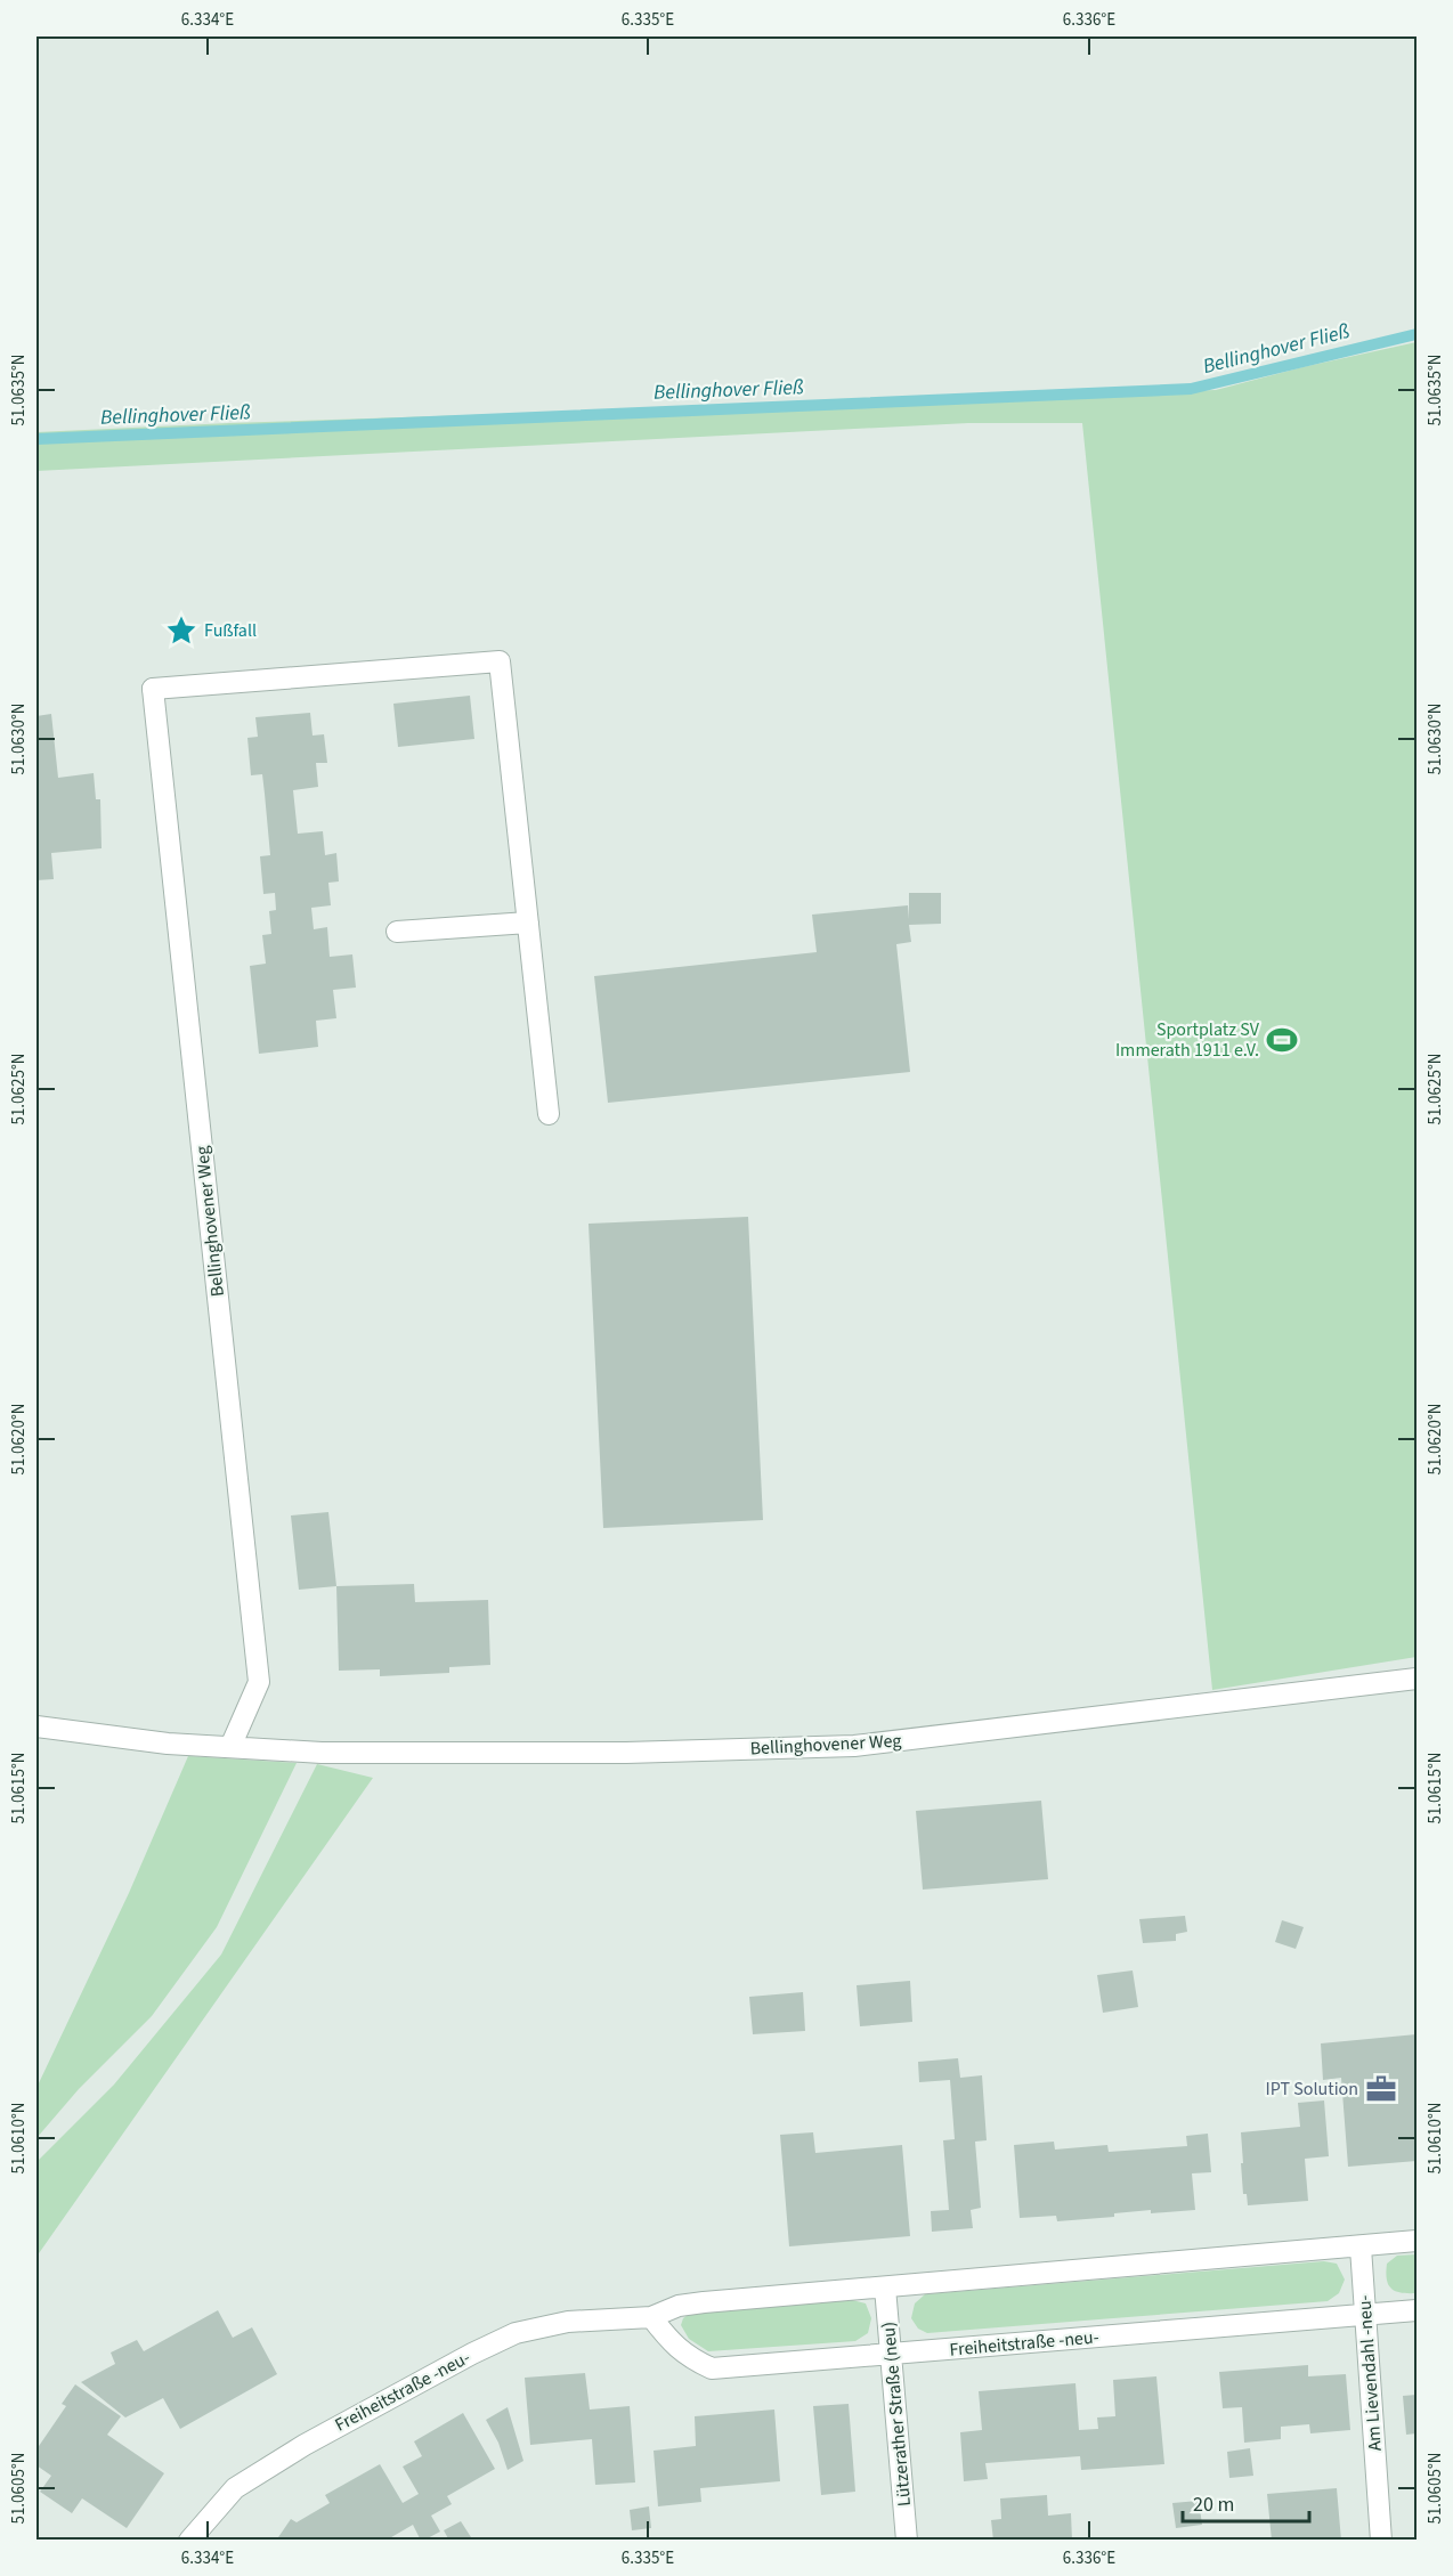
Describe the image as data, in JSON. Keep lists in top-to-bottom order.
{
  "streets": {
    "street": [
      "Bellinghovener Weg",
      "Freiheitstraße -neu-",
      "Am Lievendahl -neu-",
      "Lützerather Straße (neu)"
    ]
  },
  "crossings": [
    ["Freiheitstraße -neu-", "Am Lievendahl -neu-"],
    ["Freiheitstraße -neu-", "Lützerather Straße (neu)"]
  ],
  "water": ["Bellinghover Fließ"],
  "places": {
    "place": ["Fußfall"],
    "sports": ["Sportplatz SV Immerath 1911 e.V."],
    "office": ["IPT Solution"]
  },
  "scale_bar": "20 m",
  "coordinates": [
    "6.334°E",
    "6.335°E",
    "6.336°E",
    "51.0635°N",
    "51.0630°N",
    "51.0625°N",
    "51.0620°N",
    "51.0615°N",
    "51.0610°N",
    "51.0605°N"
  ]
}
